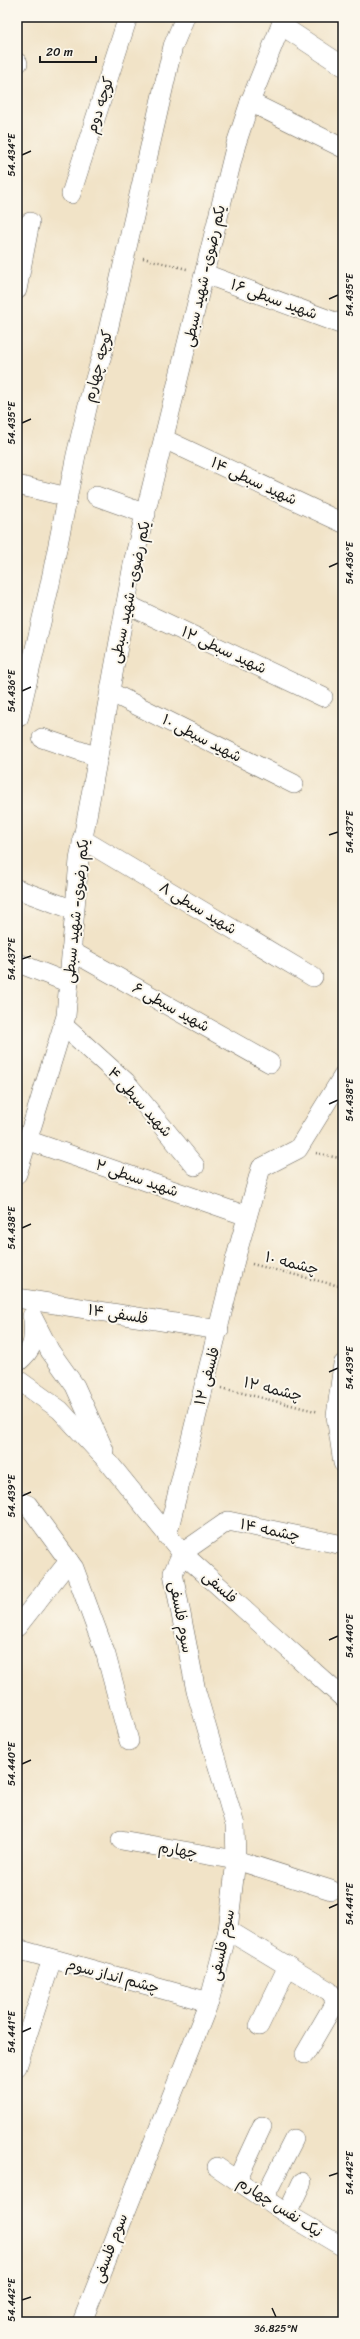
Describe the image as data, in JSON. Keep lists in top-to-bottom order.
{
  "streets": {
    "street": [
      "کوچه دوم",
      "یکم رضوی- شهید سبطی",
      "شهید سبطی ۱۶",
      "کوچه چهارم",
      "شهید سبطی ۱۴",
      "۱۲ شهید سبطی",
      "۱۰ شهید سبطی",
      "۸ شهید سبطی",
      "۶ شهید سبطی",
      "۴ شهید سبطی",
      "۲ شهید سبطی",
      "۱۴ فلسفی",
      "۱۲ فلسفی",
      "۱۴ چشمه",
      "فلسفی",
      "سوم فلسفی",
      "چهارم",
      "چشم انداز سوم",
      "نیک نفس چهارم"
    ],
    "path": ["۱۰ چشمه", "۱۲ چشمه"]
  },
  "crossings": [
    ["یکم رضوی- شهید سبطی", "شهید سبطی ۱۶"],
    ["یکم رضوی- شهید سبطی", "شهید سبطی ۱۴"],
    ["یکم رضوی- شهید سبطی", "۱۲ شهید سبطی"],
    ["یکم رضوی- شهید سبطی", "۱۰ شهید سبطی"],
    ["یکم رضوی- شهید سبطی", "۸ شهید سبطی"],
    ["یکم رضوی- شهید سبطی", "۶ شهید سبطی"],
    ["یکم رضوی- شهید سبطی", "۴ شهید سبطی"],
    ["یکم رضوی- شهید سبطی", "۲ شهید سبطی"],
    ["۲ شهید سبطی", "۱۲ فلسفی"],
    ["۱۰ چشمه", "۱۲ فلسفی"],
    ["۱۴ فلسفی", "۱۲ فلسفی"],
    ["۱۲ فلسفی", "۱۲ چشمه"],
    ["۱۲ فلسفی", "فلسفی"],
    ["۱۴ چشمه", "فلسفی"],
    ["۱۴ چشمه", "سوم فلسفی"],
    ["فلسفی", "سوم فلسفی"],
    ["سوم فلسفی", "چهارم"],
    ["سوم فلسفی", "چشم انداز سوم"]
  ],
  "scale_bar": "20 m",
  "coordinates": [
    "54.434°E",
    "54.435°E",
    "54.436°E",
    "54.437°E",
    "54.438°E",
    "54.439°E",
    "54.440°E",
    "54.441°E",
    "54.442°E",
    "36.825°N"
  ]
}
